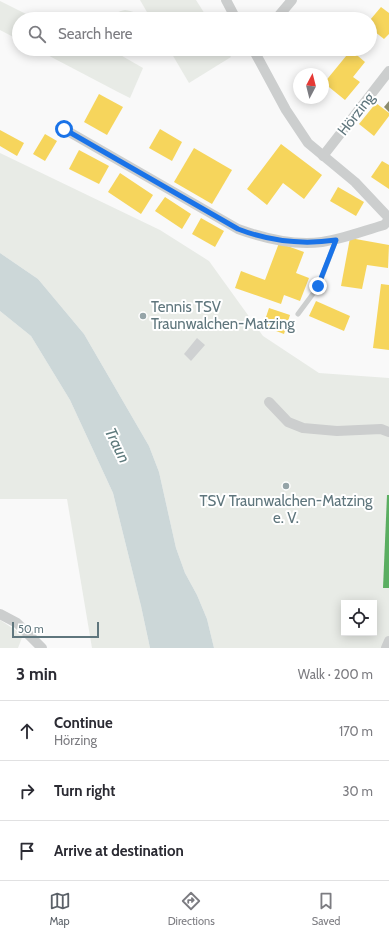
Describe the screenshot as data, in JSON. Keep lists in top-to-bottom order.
{
  "streets": {
    "street": ["Hörzing"]
  },
  "water": ["Traun"],
  "places": ["Tennis TSV Traunwalchen-Matzing", "TSV Traunwalchen-Matzing e. V."],
  "scale_bar": "50 m",
  "north": "top",
  "page": {
    "search": "Search here",
    "scale": "50 m",
    "heading": ["3 min", "Walk · 200 m"],
    "list": [
      ["Continue", "Hörzing", "170 m"],
      ["Turn right", "30 m"],
      "Arrive at destination"
    ],
    "nav": ["Map", "Directions", "Saved"]
  }
}
